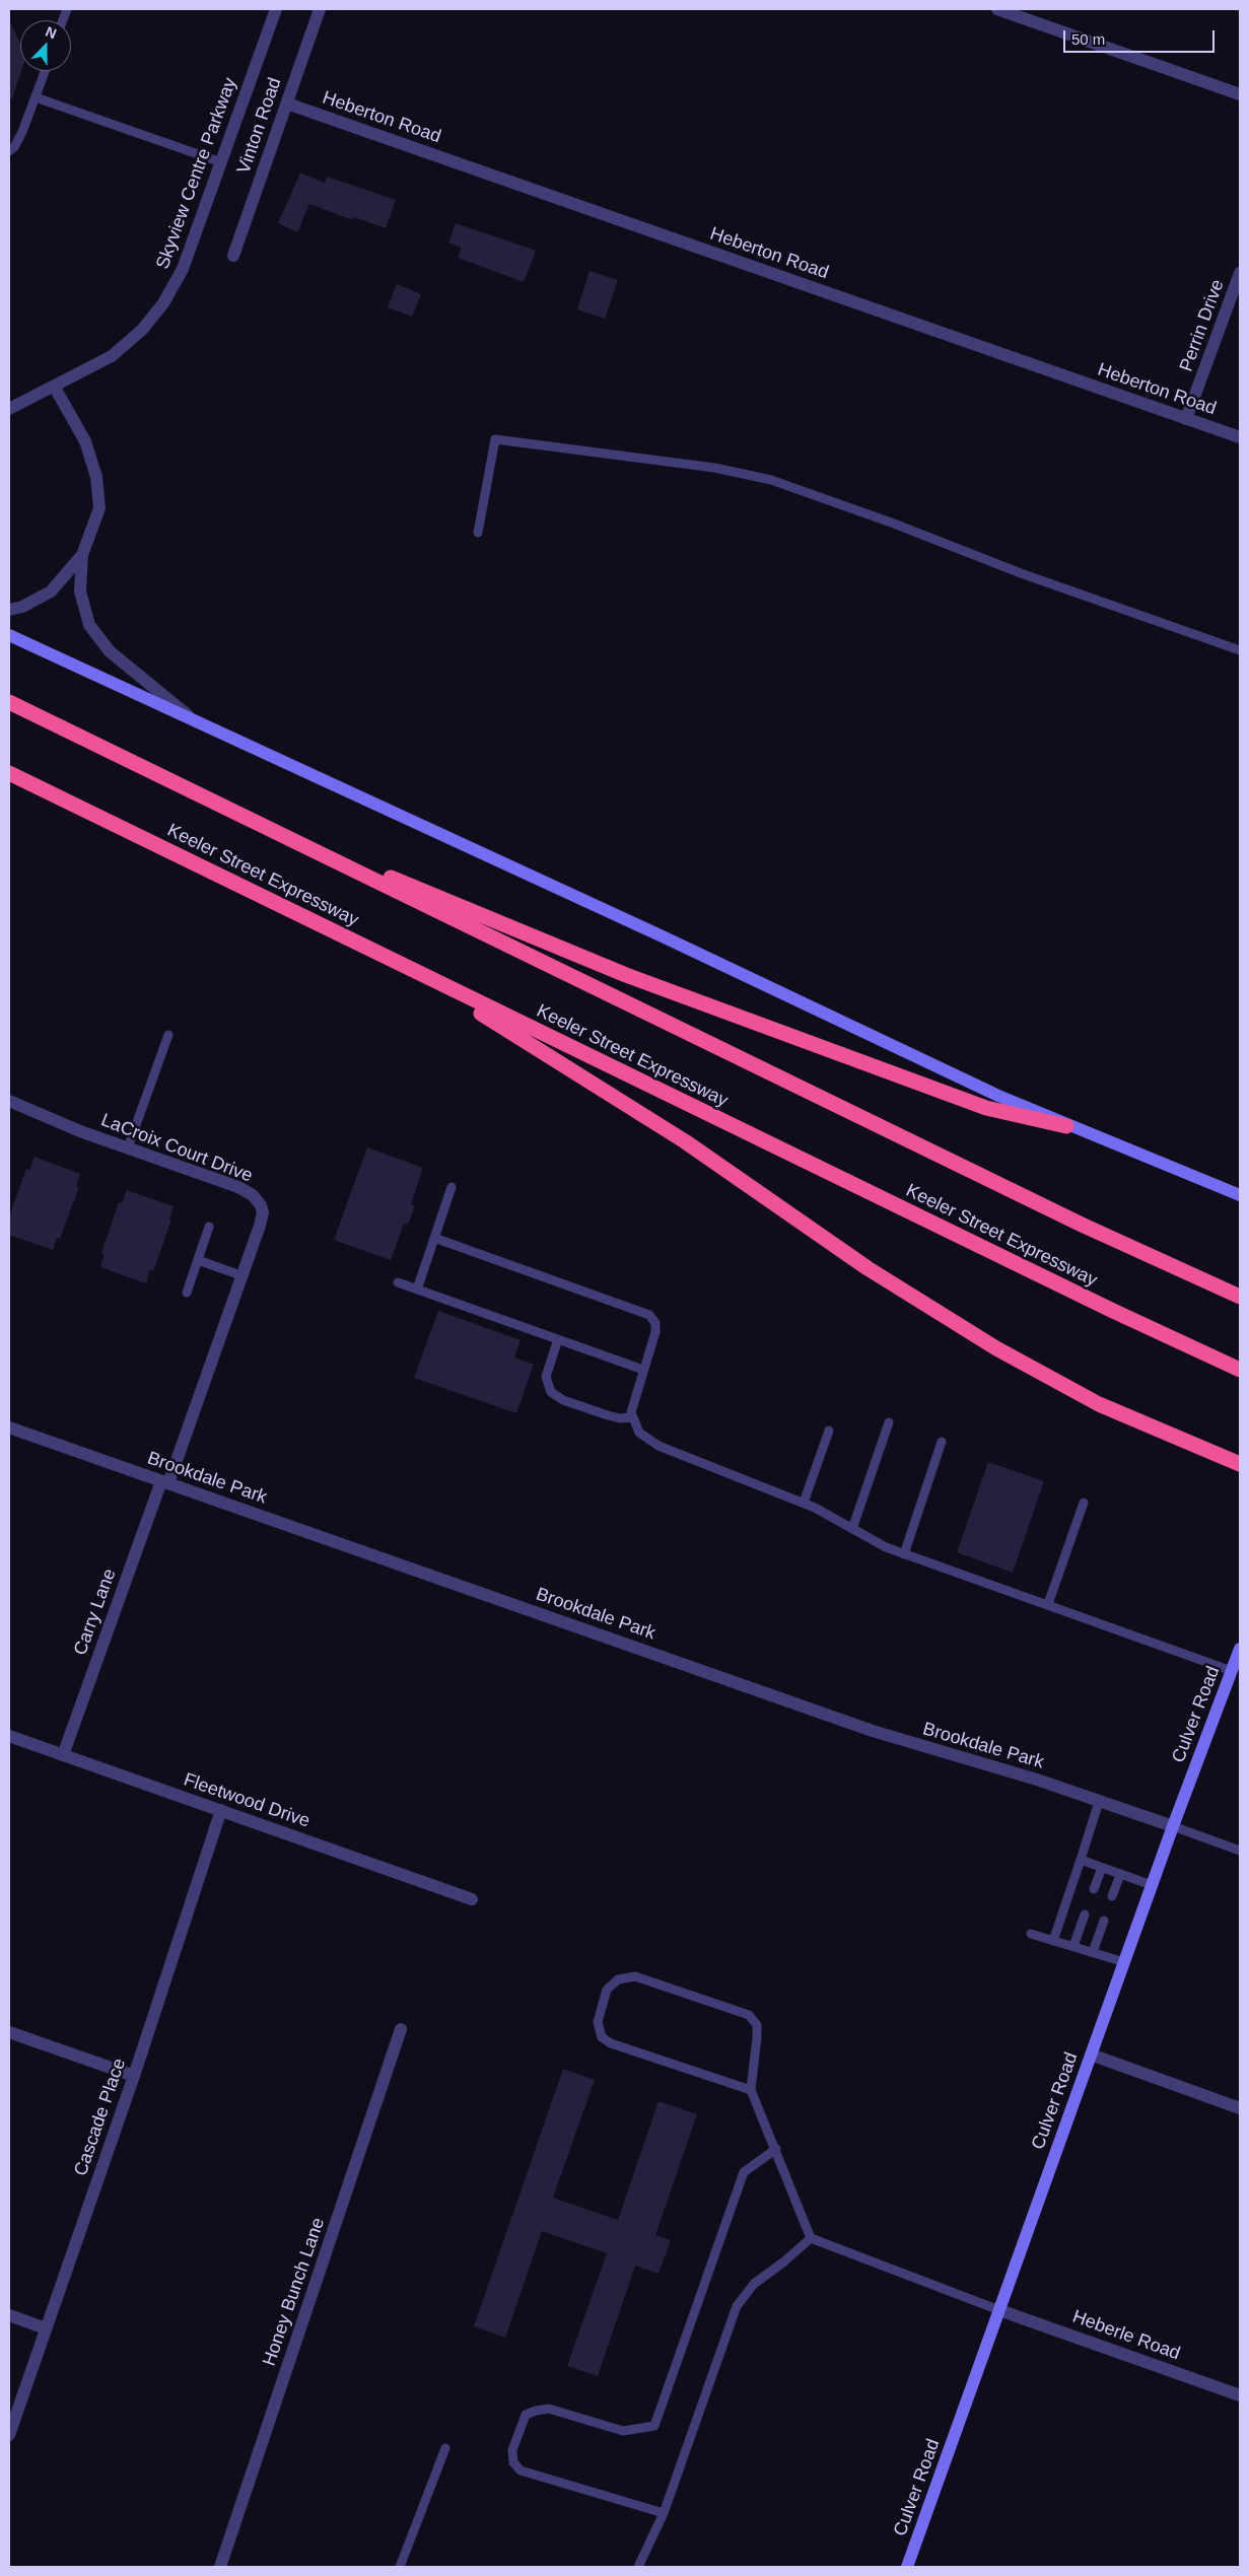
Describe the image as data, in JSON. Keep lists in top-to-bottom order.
{
  "streets": {
    "highway": ["Keeler Street Expressway"],
    "main road": ["Culver Road"],
    "street": [
      "Heberton Road",
      "Vinton Road",
      "Skyview Centre Parkway",
      "Perrin Drive",
      "LaCroix Court Drive",
      "Brookdale Park",
      "Carry Lane",
      "Fleetwood Drive",
      "Cascade Place",
      "Honey Bunch Lane",
      "Heberle Road"
    ]
  },
  "crossings": [
    ["Heberton Road", "Vinton Road"],
    ["Heberton Road", "Perrin Drive"],
    ["LaCroix Court Drive", "Carry Lane"],
    ["Brookdale Park", "Carry Lane"],
    ["Brookdale Park", "Culver Road"],
    ["Carry Lane", "Fleetwood Drive"],
    ["Culver Road", "Heberle Road"],
    ["Fleetwood Drive", "Cascade Place"]
  ],
  "scale_bar": "50 m",
  "north": "top"
}
